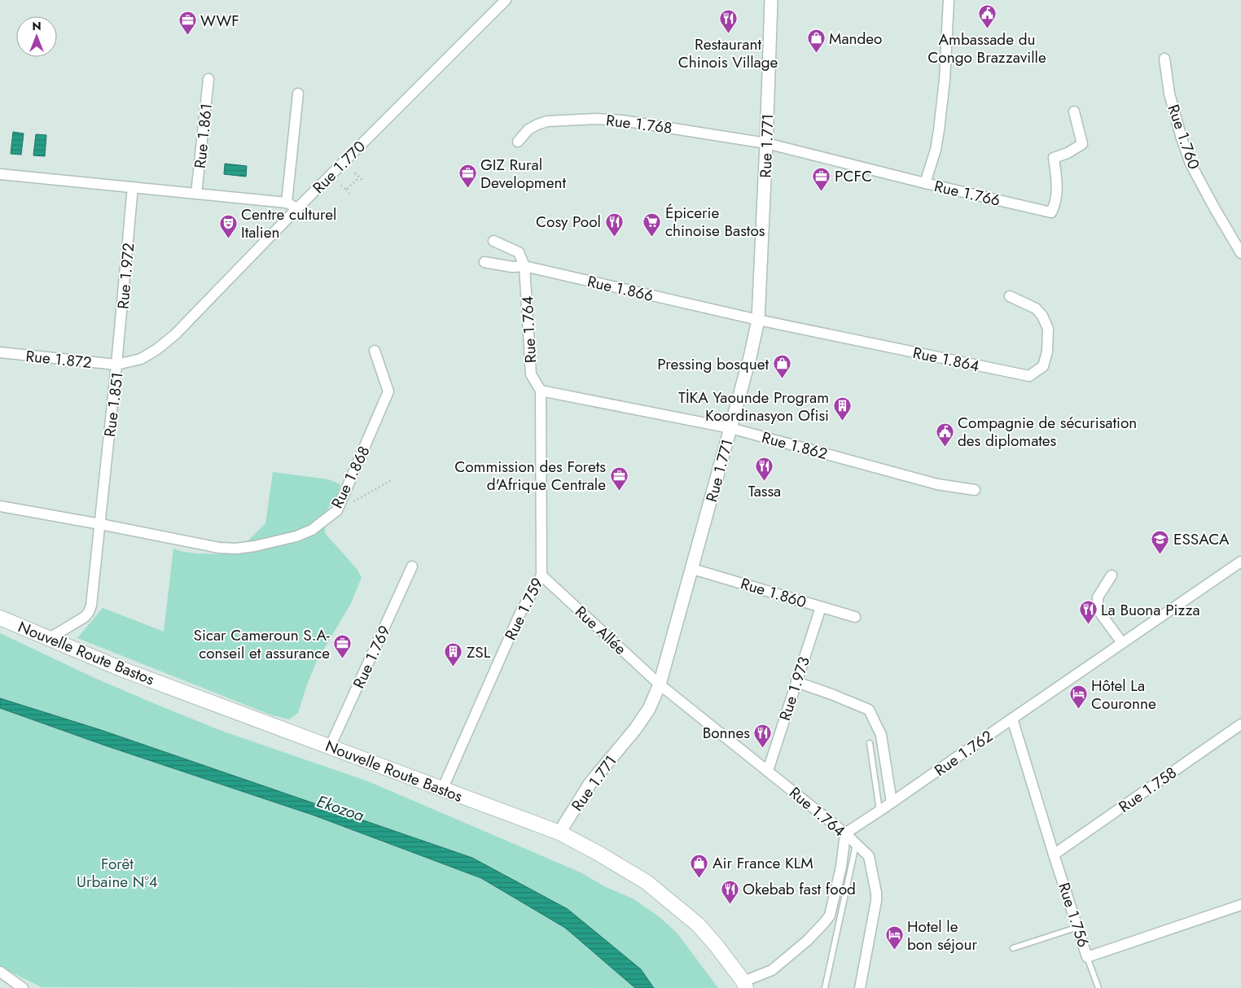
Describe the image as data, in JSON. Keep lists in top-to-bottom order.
{
  "streets": {
    "main road": ["Nouvelle Route Bastos"],
    "street": [
      "Rue 1.768",
      "Rue 1.861",
      "Rue 1.760",
      "Rue 1.771",
      "Rue 1.770",
      "Rue 1.766",
      "Rue 1.972",
      "Rue 1.866",
      "Rue 1.764",
      "Rue 1.872",
      "Rue 1.864",
      "Rue 1.851",
      "Rue 1.862",
      "Rue 1.868",
      "Rue 1.860",
      "Rue 1.759",
      "Rue Allée",
      "Rue 1.769",
      "Rue 1.973",
      "Rue 1.762",
      "Rue 1.758",
      "Rue 1.756"
    ]
  },
  "crossings": [
    ["Rue 1.768", "Rue 1.771"],
    ["Rue 1.768", "Rue 1.766"],
    ["Rue 1.771", "Rue 1.766"],
    ["Rue 1.771", "Rue 1.866"],
    ["Rue 1.771", "Rue 1.764"],
    ["Rue 1.771", "Rue 1.864"],
    ["Rue 1.771", "Rue 1.862"],
    ["Rue 1.771", "Rue 1.860"],
    ["Rue 1.771", "Rue Allée"],
    ["Rue 1.771", "Nouvelle Route Bastos"],
    ["Rue 1.770", "Rue 1.851"],
    ["Rue 1.972", "Rue 1.872"],
    ["Rue 1.972", "Rue 1.851"],
    ["Rue 1.866", "Rue 1.764"],
    ["Rue 1.866", "Rue 1.864"],
    ["Rue 1.764", "Rue 1.862"],
    ["Rue 1.764", "Rue 1.759"],
    ["Rue 1.764", "Rue Allée"],
    ["Rue 1.764", "Rue 1.973"],
    ["Rue 1.764", "Rue 1.762"],
    ["Rue 1.872", "Rue 1.851"],
    ["Rue 1.851", "Rue 1.868"],
    ["Rue 1.851", "Nouvelle Route Bastos"],
    ["Rue 1.862", "Rue 1.759"],
    ["Rue 1.860", "Rue 1.973"],
    ["Rue 1.759", "Rue Allée"],
    ["Rue 1.759", "Nouvelle Route Bastos"],
    ["Nouvelle Route Bastos", "Rue 1.769"],
    ["Rue 1.762", "Rue 1.756"],
    ["Rue 1.758", "Rue 1.756"]
  ],
  "water": ["Ekozoa"],
  "parks": ["Forêt Urbaine N°4"],
  "places": {
    "public building": ["Ambassade du Congo Brazzaville", "Compagnie de sécurisation des diplomates"],
    "restaurant": [
      "Restaurant Chinois Village",
      "Cosy Pool",
      "Tassa",
      "La Buona Pizza",
      "Bonnes",
      "Okebab fast food"
    ],
    "office": [
      "WWF",
      "GIZ Rural Development",
      "PCFC",
      "Commission des Forets d'Afrique Centrale",
      "Sicar Cameroun S.A- conseil et assurance"
    ],
    "shop": ["Mandeo", "Pressing bosquet", "Air France KLM"],
    "supermarket": ["Épicerie chinoise Bastos"],
    "theatre": ["Centre culturel Italien"],
    "building": ["TİKA Yaounde Program Koordinasyon Ofisi", "ZSL"],
    "school or university": ["ESSACA"],
    "hotel": ["Hôtel La Couronne", "Hotel le bon séjour"]
  },
  "north": "top"
}
